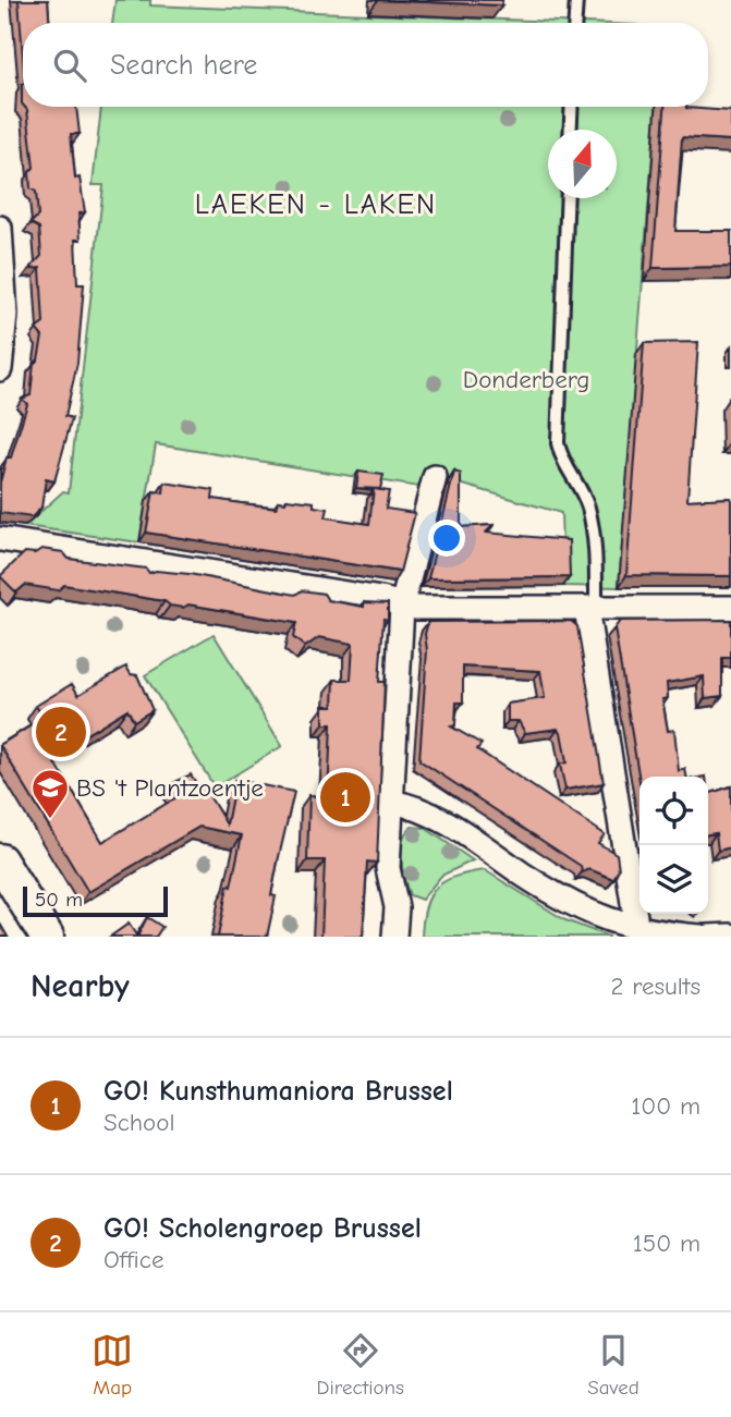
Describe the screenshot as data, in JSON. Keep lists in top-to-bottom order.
{
  "districts": ["LAEKEN - LAKEN"],
  "parks": ["Donderberg"],
  "places": {
    "school or university": ["BS 't Plantzoentje"]
  },
  "scale_bar": "50 m",
  "north": "top",
  "page": {
    "search": "Search here",
    "pins": ["2", "1"],
    "scale": "50 m",
    "heading": ["Nearby", "2 results"],
    "list": [
      {
        "mark": "1",
        "name": "GO! Kunsthumaniora Brussel",
        "note": "School",
        "value": "100 m"
      },
      {
        "mark": "2",
        "name": "GO! Scholengroep Brussel",
        "note": "Office",
        "value": "150 m"
      }
    ],
    "nav": ["Map", "Directions", "Saved"]
  }
}
